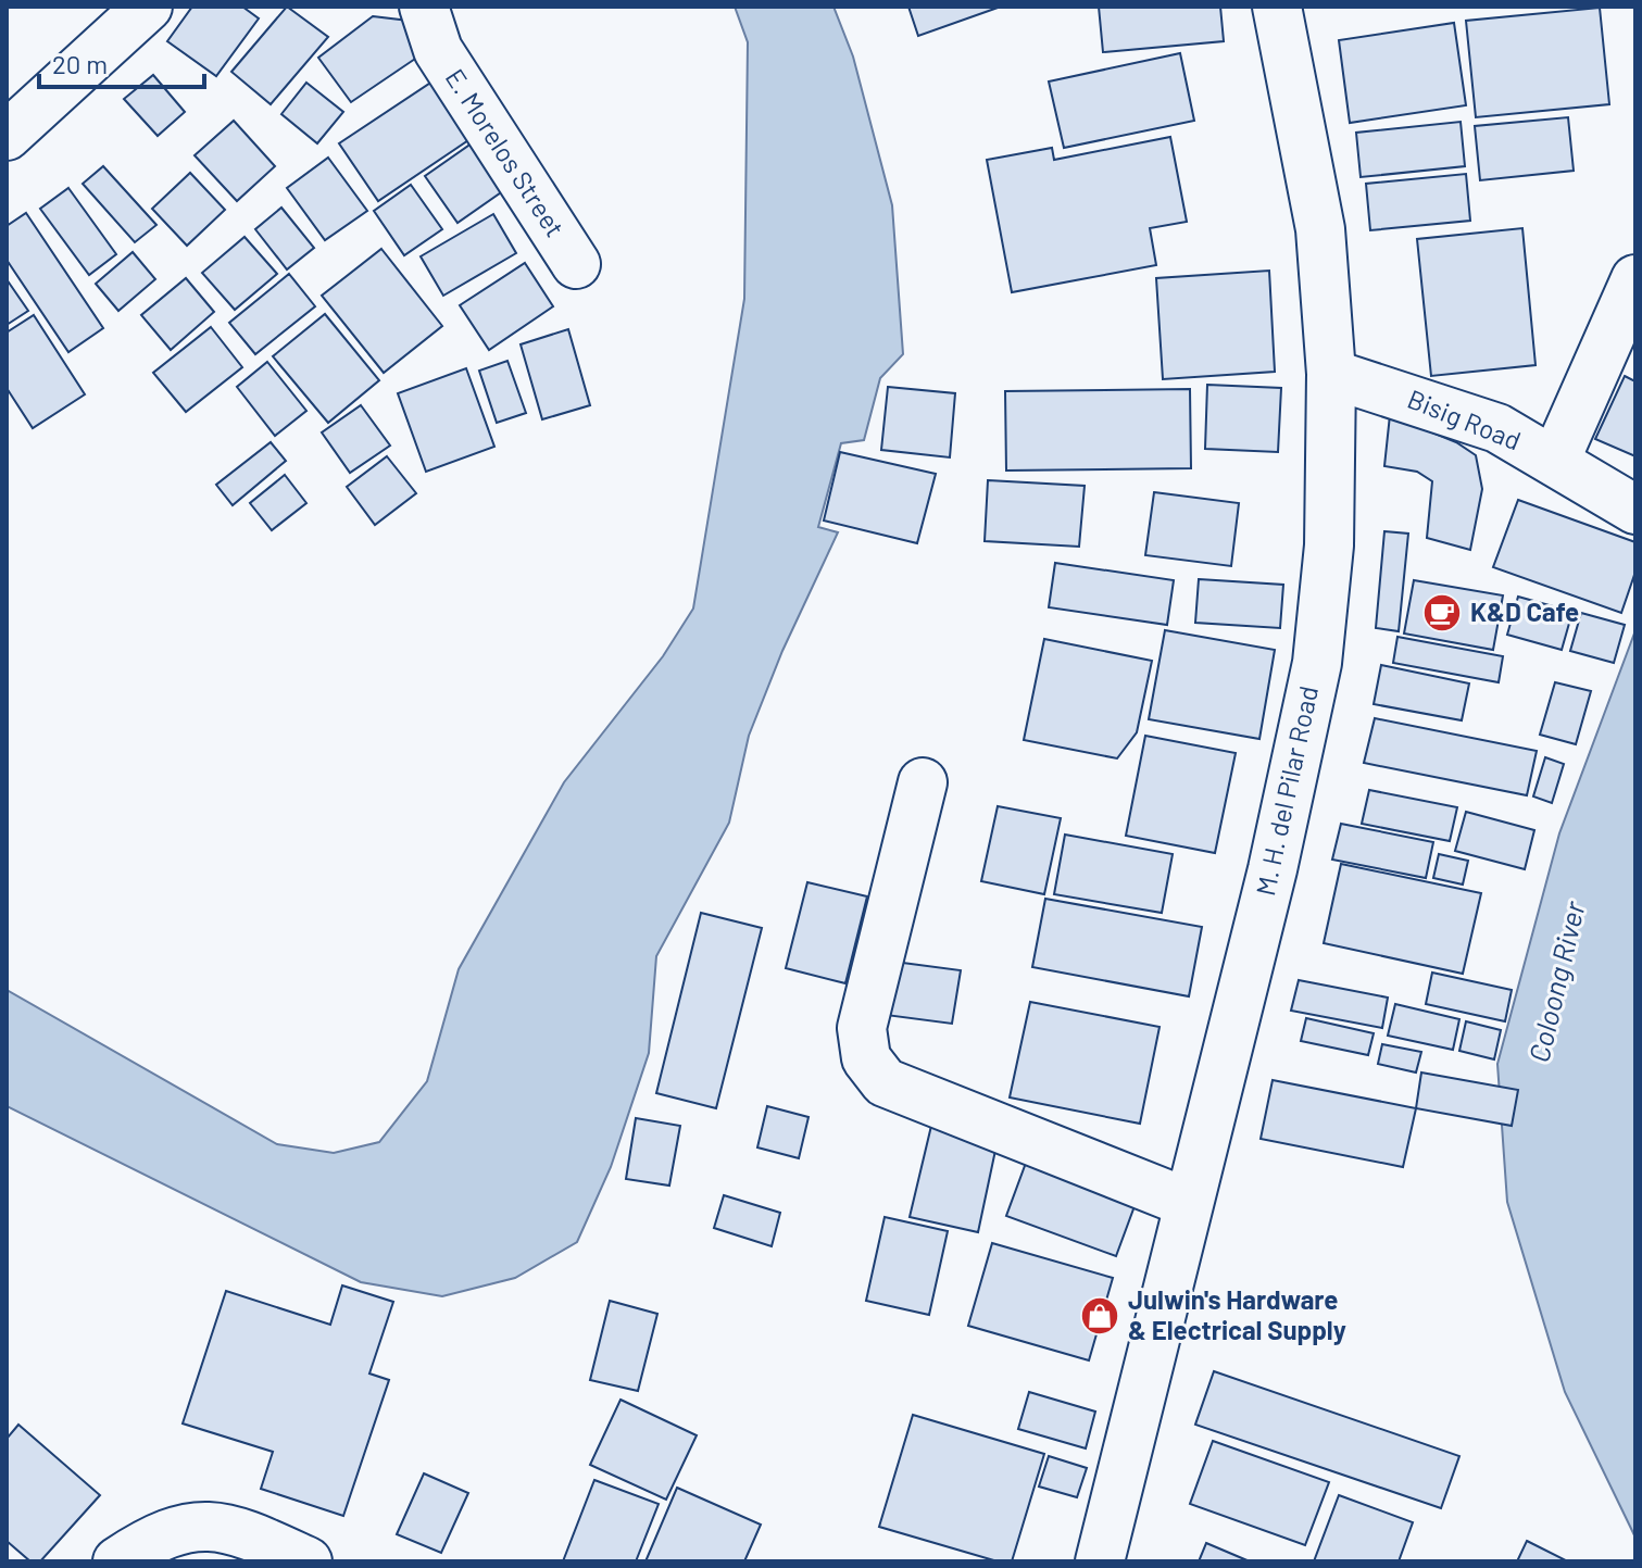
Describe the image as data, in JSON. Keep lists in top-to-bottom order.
{
  "streets": {
    "street": ["E. Morelos Street", "Bisig Road", "M. H. del Pilar Road"]
  },
  "crossings": [
    ["Bisig Road", "M. H. del Pilar Road"]
  ],
  "water": ["Coloong River"],
  "places": {
    "cafe": ["K&D Cafe"],
    "shop": ["Julwin's Hardware & Electrical Supply"]
  },
  "scale_bar": "20 m"
}
